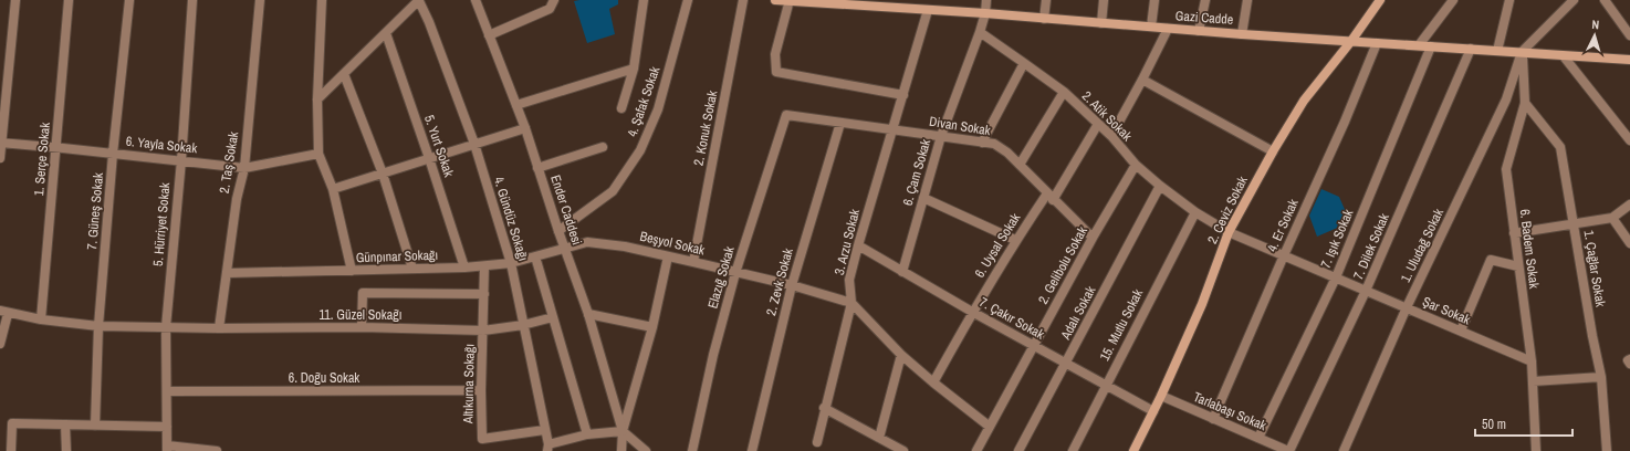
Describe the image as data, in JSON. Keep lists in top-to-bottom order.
{
  "streets": {
    "main road": ["Gazi Cadde", "2. Ceviz Sokak"],
    "street": [
      "4. Şafak Sokak",
      "2. Atik Sokak",
      "Divan Sokak",
      "2. Konuk Sokak",
      "6. Yayla Sokak",
      "5. Yurt Sokak",
      "1. Serçe Sokak",
      "2. Taş Sokak",
      "6. Çam Sokak",
      "Ender Caddesi",
      "7. Güneş Sokak",
      "4. Gündüz Sokağı",
      "5. Hürriyet Sokak",
      "4. Er Sokak",
      "7. Işık Sokak",
      "3. Arzu Sokak",
      "Beşyol Sokak",
      "6. Uysal Sokak",
      "1. Uludağ Sokak",
      "7. Dilek Sokak",
      "6. Badem Sokak",
      "Günpınar Sokağı",
      "2. Gelibolu Sokak",
      "1. Çağlar Sokak",
      "Elazığ Sokak",
      "2. Zevk Sokak",
      "Şar Sokak",
      "Adalı Sokak",
      "11. Güzel Sokağı",
      "7. Çakır Sokak",
      "15. Mutlu Sokak",
      "6. Doğu Sokak",
      "Altıkurna Sokağı",
      "Tarlabaşı Sokak"
    ]
  },
  "crossings": [
    ["Gazi Cadde", "2. Ceviz Sokak"],
    ["Gazi Cadde", "4. Er Sokak"],
    ["Gazi Cadde", "7. Işık Sokak"],
    ["Gazi Cadde", "3. Arzu Sokak"],
    ["Gazi Cadde", "1. Uludağ Sokak"],
    ["Gazi Cadde", "7. Dilek Sokak"],
    ["Gazi Cadde", "6. Badem Sokak"],
    ["4. Şafak Sokak", "Ender Caddesi"],
    ["2. Atik Sokak", "6. Çam Sokak"],
    ["2. Atik Sokak", "2. Ceviz Sokak"],
    ["2. Atik Sokak", "6. Uysal Sokak"],
    ["2. Atik Sokak", "2. Gelibolu Sokak"],
    ["2. Atik Sokak", "Şar Sokak"],
    ["2. Atik Sokak", "Adalı Sokak"],
    ["2. Atik Sokak", "15. Mutlu Sokak"],
    ["Divan Sokak", "6. Çam Sokak"],
    ["Divan Sokak", "3. Arzu Sokak"],
    ["Divan Sokak", "6. Uysal Sokak"],
    ["Divan Sokak", "2. Gelibolu Sokak"],
    ["Divan Sokak", "Elazığ Sokak"],
    ["Divan Sokak", "2. Zevk Sokak"],
    ["2. Konuk Sokak", "Beşyol Sokak"],
    ["6. Yayla Sokak", "1. Serçe Sokak"],
    ["6. Yayla Sokak", "2. Taş Sokak"],
    ["6. Yayla Sokak", "7. Güneş Sokak"],
    ["6. Yayla Sokak", "5. Hürriyet Sokak"],
    ["5. Yurt Sokak", "Günpınar Sokağı"],
    ["1. Serçe Sokak", "11. Güzel Sokağı"],
    ["2. Taş Sokak", "Günpınar Sokağı"],
    ["2. Taş Sokak", "11. Güzel Sokağı"],
    ["6. Çam Sokak", "7. Çakır Sokak"],
    ["Ender Caddesi", "Beşyol Sokak"],
    ["Ender Caddesi", "Günpınar Sokağı"],
    ["2. Ceviz Sokak", "Şar Sokak"],
    ["2. Ceviz Sokak", "7. Çakır Sokak"],
    ["2. Ceviz Sokak", "Tarlabaşı Sokak"],
    ["7. Güneş Sokak", "11. Güzel Sokağı"],
    ["4. Gündüz Sokağı", "Günpınar Sokağı"],
    ["4. Gündüz Sokağı", "11. Güzel Sokağı"],
    ["4. Gündüz Sokağı", "Altıkurna Sokağı"],
    ["5. Hürriyet Sokak", "11. Güzel Sokağı"],
    ["5. Hürriyet Sokak", "6. Doğu Sokak"],
    ["4. Er Sokak", "Şar Sokak"],
    ["4. Er Sokak", "Tarlabaşı Sokak"],
    ["7. Işık Sokak", "Şar Sokak"],
    ["7. Işık Sokak", "Tarlabaşı Sokak"],
    ["3. Arzu Sokak", "Beşyol Sokak"],
    ["3. Arzu Sokak", "7. Çakır Sokak"],
    ["Beşyol Sokak", "Günpınar Sokağı"],
    ["Beşyol Sokak", "Elazığ Sokak"],
    ["Beşyol Sokak", "2. Zevk Sokak"],
    ["6. Uysal Sokak", "7. Çakır Sokak"],
    ["1. Uludağ Sokak", "6. Badem Sokak"],
    ["1. Uludağ Sokak", "Şar Sokak"],
    ["7. Dilek Sokak", "Şar Sokak"],
    ["7. Dilek Sokak", "Tarlabaşı Sokak"],
    ["6. Badem Sokak", "1. Çağlar Sokak"],
    ["6. Badem Sokak", "Şar Sokak"],
    ["Günpınar Sokağı", "Altıkurna Sokağı"],
    ["2. Gelibolu Sokak", "7. Çakır Sokak"],
    ["Adalı Sokak", "7. Çakır Sokak"],
    ["11. Güzel Sokağı", "Altıkurna Sokağı"],
    ["7. Çakır Sokak", "15. Mutlu Sokak"],
    ["6. Doğu Sokak", "Altıkurna Sokağı"]
  ],
  "scale_bar": "50 m",
  "north": "top"
}
